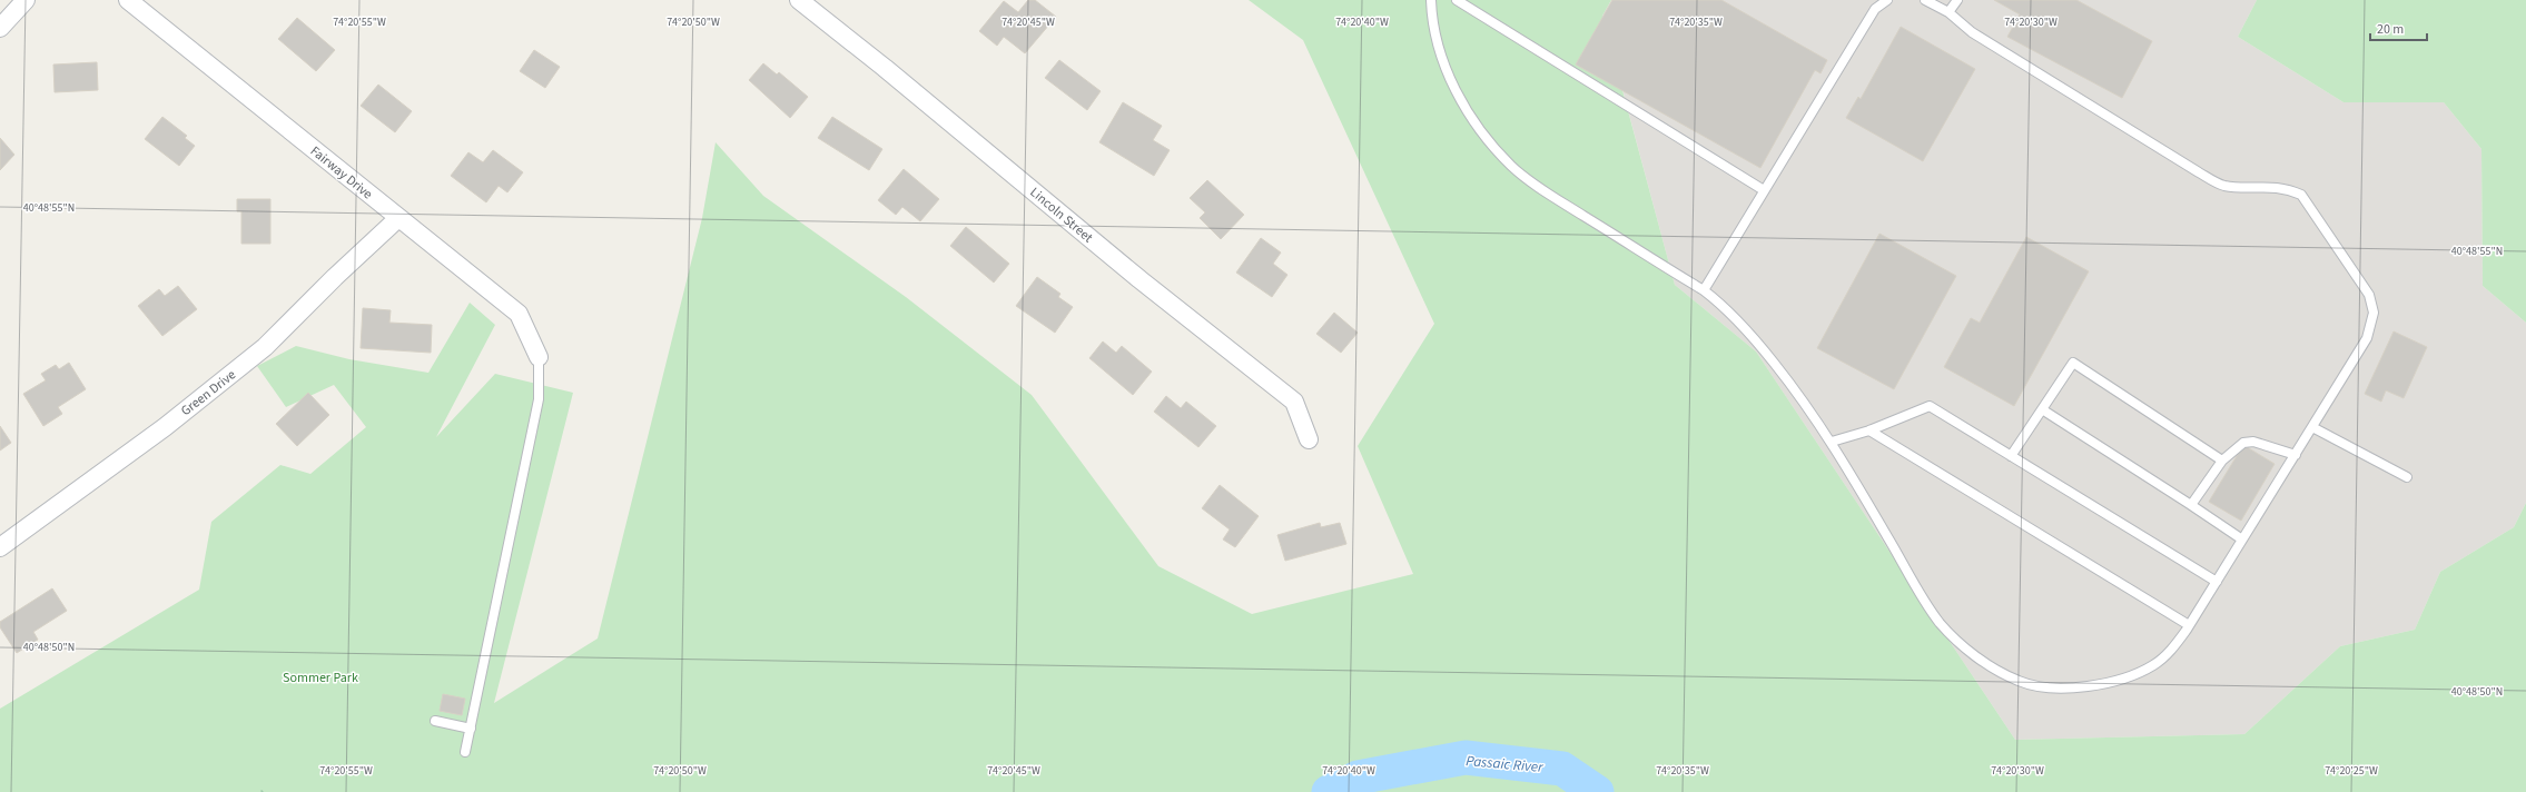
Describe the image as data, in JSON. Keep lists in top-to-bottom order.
{
  "streets": {
    "street": ["Fairway Drive", "Lincoln Street", "Green Drive"]
  },
  "crossings": [
    ["Fairway Drive", "Green Drive"]
  ],
  "water": ["Passaic River"],
  "parks": ["Sommer Park"],
  "scale_bar": "20 m",
  "coordinates": [
    "74°20'55\"W",
    "74°20'50\"W",
    "74°20'45\"W",
    "74°20'40\"W",
    "74°20'35\"W",
    "74°20'30\"W",
    "40°48'55\"N",
    "40°48'50\"N",
    "74°20'25\"W"
  ]
}
